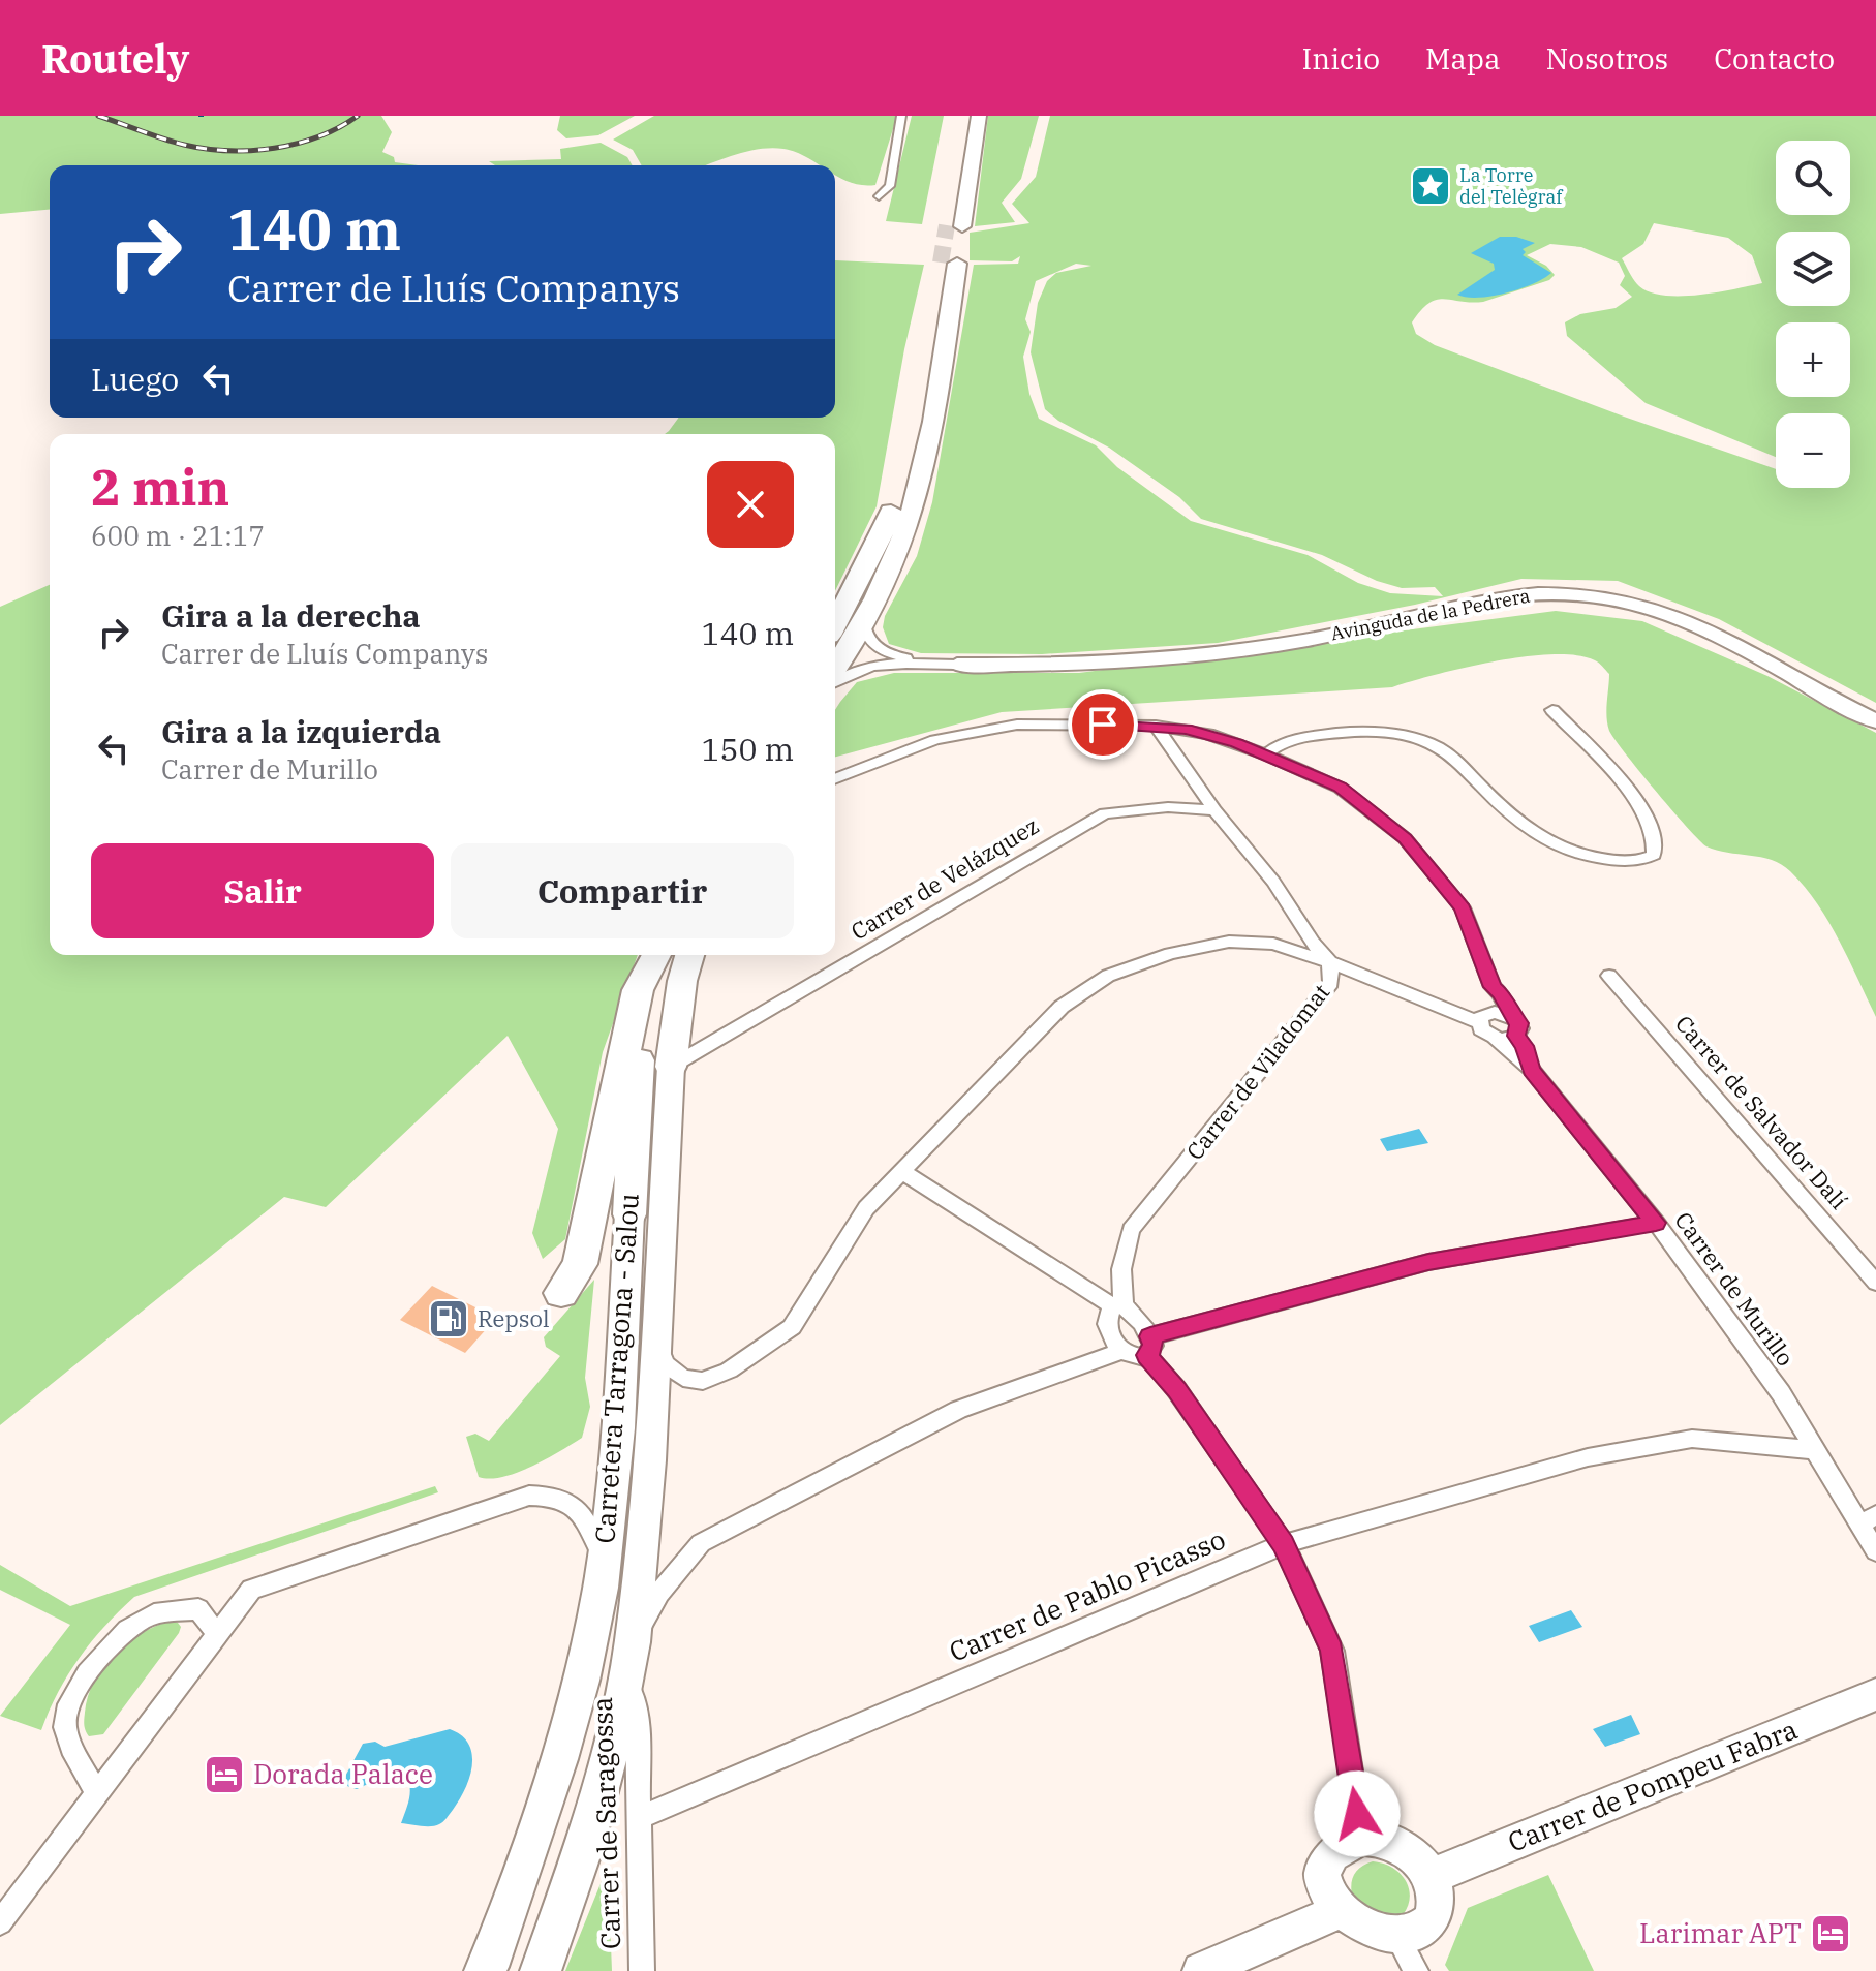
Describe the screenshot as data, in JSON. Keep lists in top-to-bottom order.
{
  "streets": {
    "highway": ["Carretera Tarragona - Salou"],
    "street": [
      "Avinguda de la Pedrera",
      "Carrer de Velázquez",
      "Carrer de Viladomat",
      "Carrer de Salvador Dalí",
      "Carrer de Murillo",
      "Carrer de Pablo Picasso",
      "Carrer de Pompeu Fabra",
      "Carrer de Saragossa"
    ]
  },
  "crossings": [
    ["Carrer de Velázquez", "Carrer de Viladomat"],
    ["Carrer de Velázquez", "Carretera Tarragona - Salou"],
    ["Carrer de Murillo", "Carrer de Pablo Picasso"],
    ["Carretera Tarragona - Salou", "Carrer de Saragossa"],
    ["Carrer de Pablo Picasso", "Carrer de Saragossa"]
  ],
  "places": {
    "place": ["La Torre del Telègraf"],
    "fuel station": ["Repsol"],
    "hotel": ["Dorada Palace", "Larimar APT"]
  },
  "page": {
    "header": "Routely",
    "nav": [
      "Inicio",
      "Mapa",
      "Nosotros",
      "Contacto"
    ],
    "map_buttons": ["+", "−"],
    "turn": ["140 m", "Carrer de Lluís Companys"],
    "then": "Luego",
    "heading": ["2 min", "600 m · 21:17"],
    "list": [
      {
        "name": "Gira a la derecha",
        "note": "Carrer de Lluís Companys",
        "value": "140 m"
      },
      {
        "name": "Gira a la izquierda",
        "note": "Carrer de Murillo",
        "value": "150 m"
      }
    ],
    "buttons": ["Salir", "Compartir"]
  }
}
